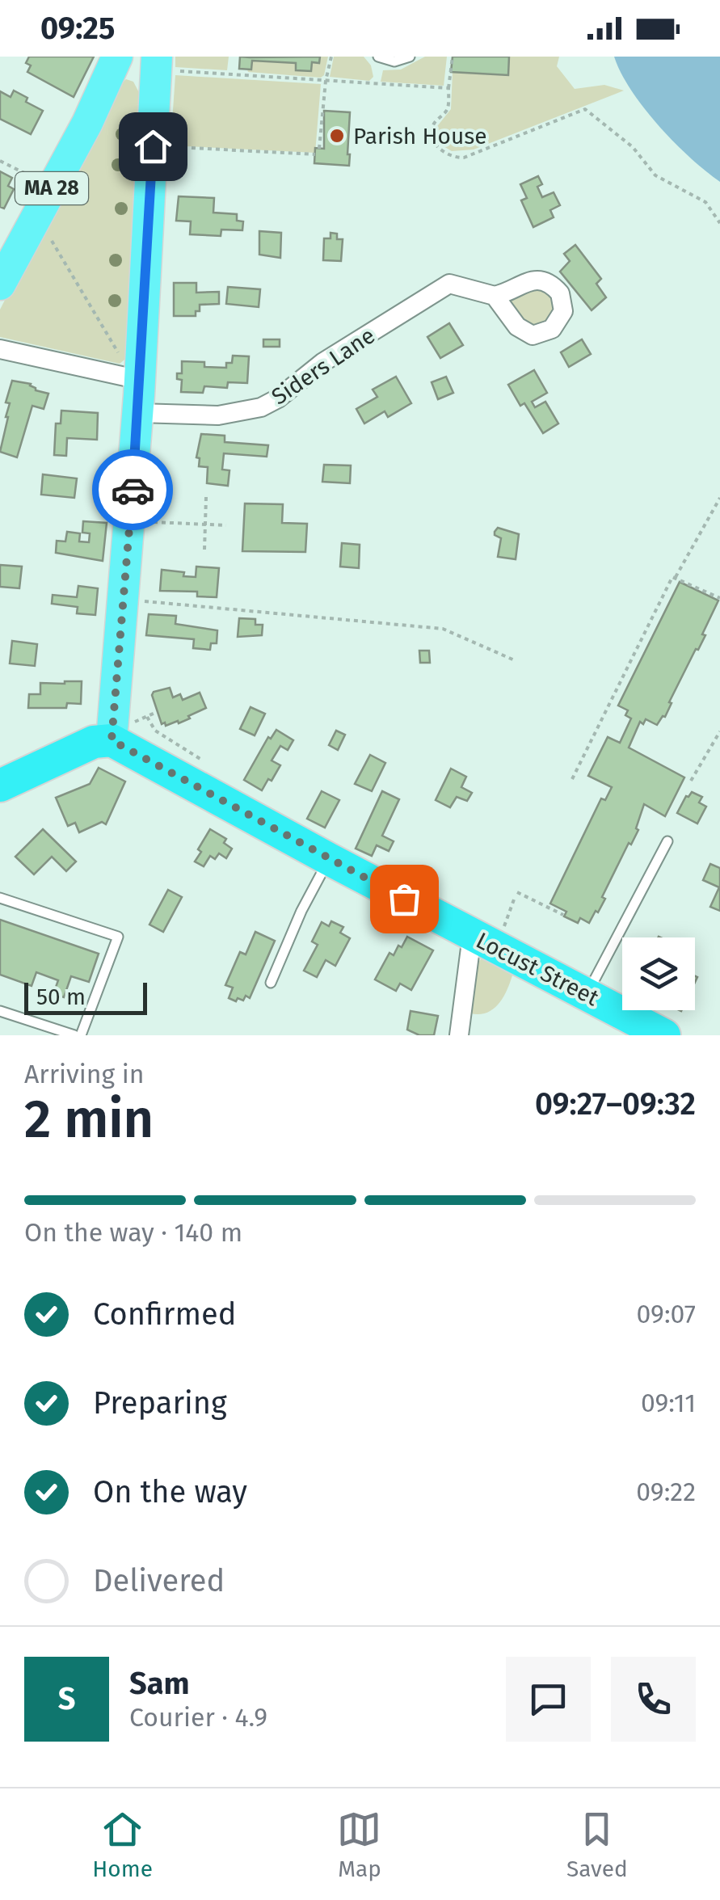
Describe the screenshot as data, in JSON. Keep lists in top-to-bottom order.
{
  "streets": {
    "highway": ["Locust Street"],
    "main road": ["MA 28"],
    "street": ["Siders Lane"]
  },
  "places": ["Parish House"],
  "scale_bar": "50 m",
  "page": {
    "status": "09:25",
    "scale": "50 m",
    "heading": ["2 min", "Arriving in", "09:27–09:32"],
    "panel": ["Sam", "Courier · 4.9"],
    "bar": "On the way · 140 m",
    "list": [
      ["Confirmed", "09:07"],
      ["Preparing", "09:11"],
      ["On the way", "09:22"],
      "Delivered"
    ],
    "round": "S",
    "tabs": ["Home", "Map", "Saved"]
  }
}
